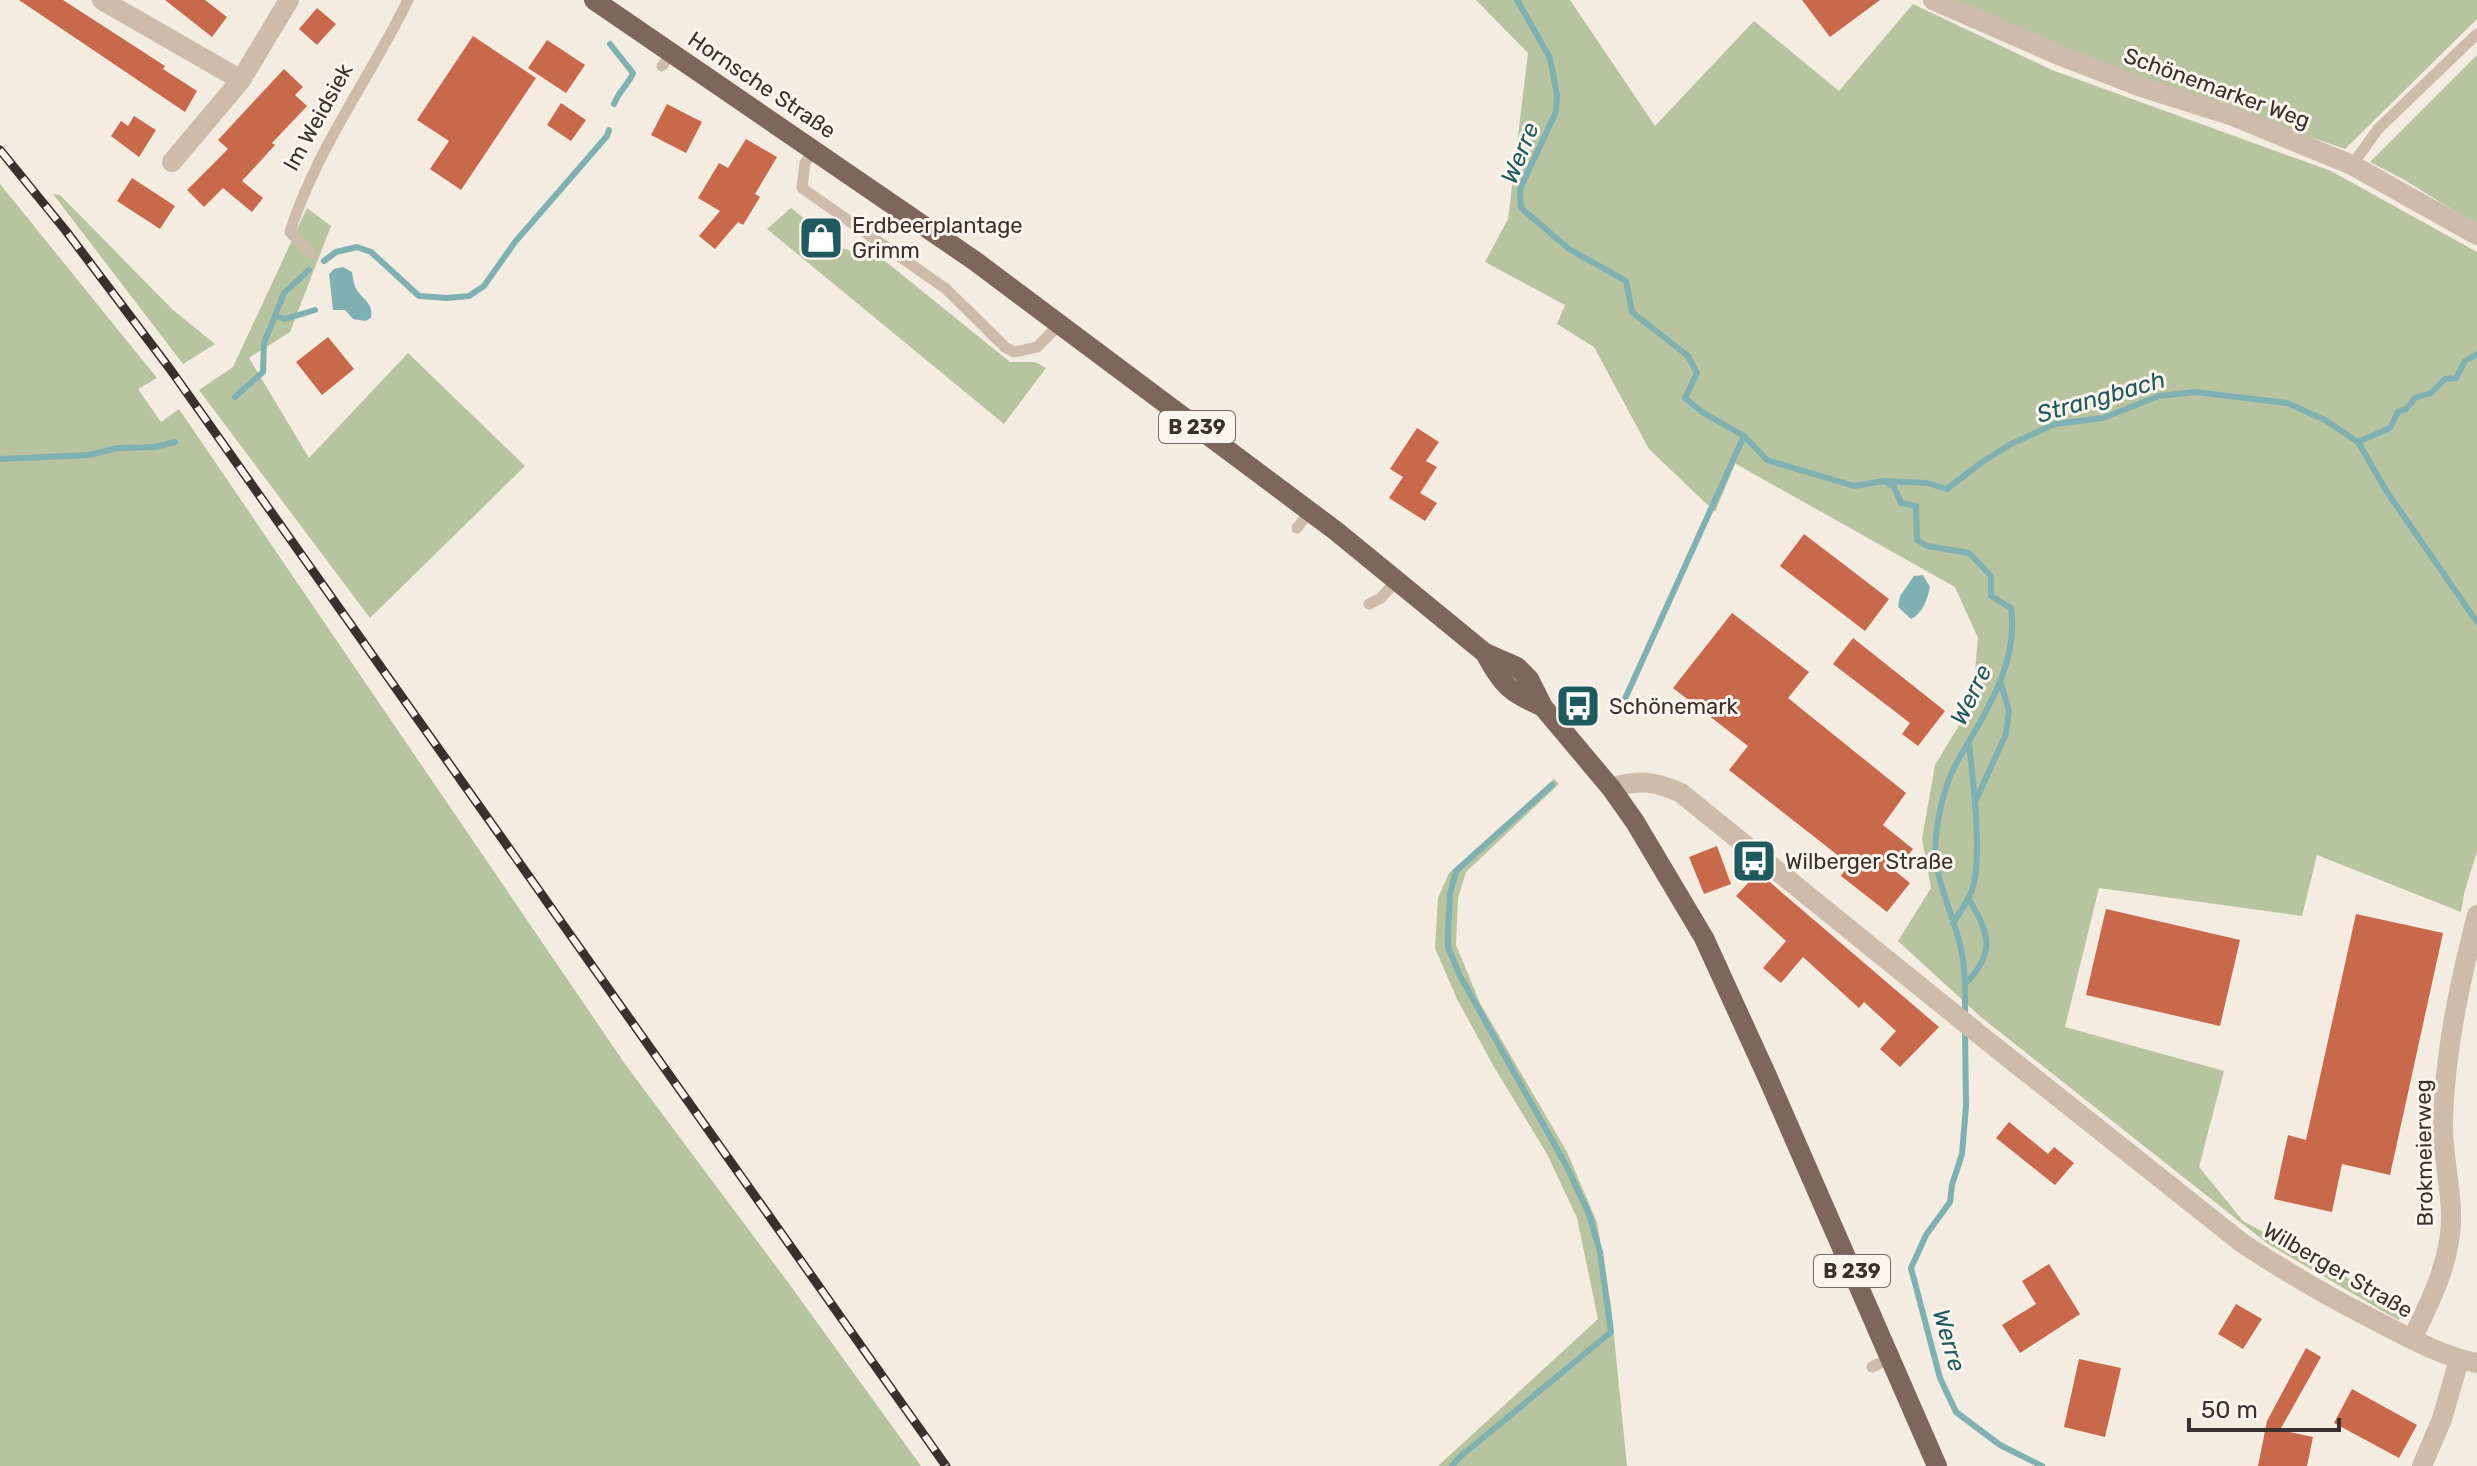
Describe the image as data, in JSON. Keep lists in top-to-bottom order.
{
  "streets": {
    "main road": ["Hornsche Straße", "B 239"],
    "street": ["Schönemarker Weg", "Brokmeierweg", "Wilberger Straße"],
    "lane": ["Im Weidsiek"]
  },
  "crossings": [
    ["Hornsche Straße", "B 239"],
    ["B 239", "Wilberger Straße"],
    ["Brokmeierweg", "Wilberger Straße"]
  ],
  "water": ["Werre", "Strangbach"],
  "places": {
    "shop": ["Erdbeerplantage Grimm"],
    "bus stop": ["Schönemark", "Wilberger Straße"]
  },
  "scale_bar": "50 m"
}
